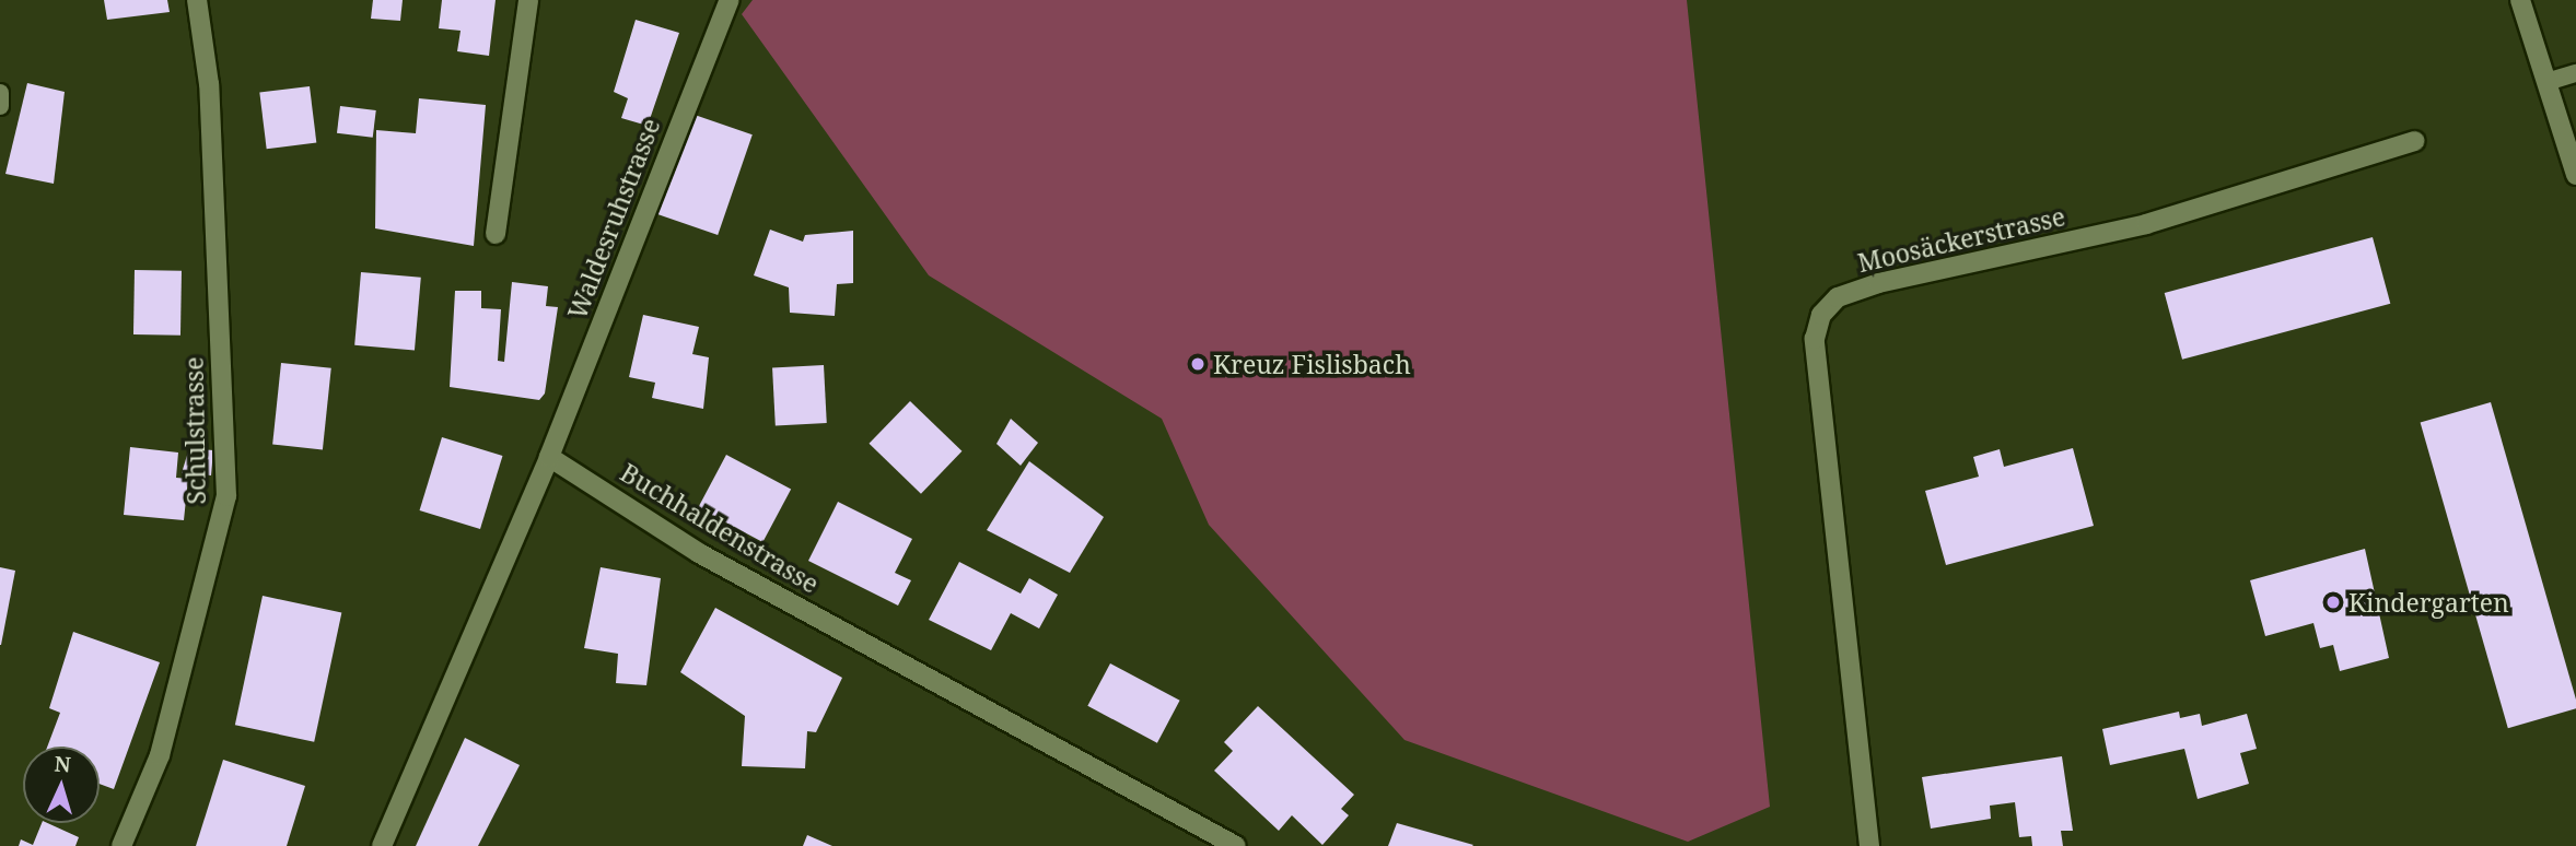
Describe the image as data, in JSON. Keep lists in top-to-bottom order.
{
  "streets": {
    "street": [
      "Waldesruhstrasse",
      "Moosäckerstrasse",
      "Schulstrasse",
      "Buchhaldenstrasse"
    ]
  },
  "crossings": [
    ["Waldesruhstrasse", "Buchhaldenstrasse"]
  ],
  "places": ["Kreuz Fislisbach", "Kindergarten"],
  "north": "top"
}
